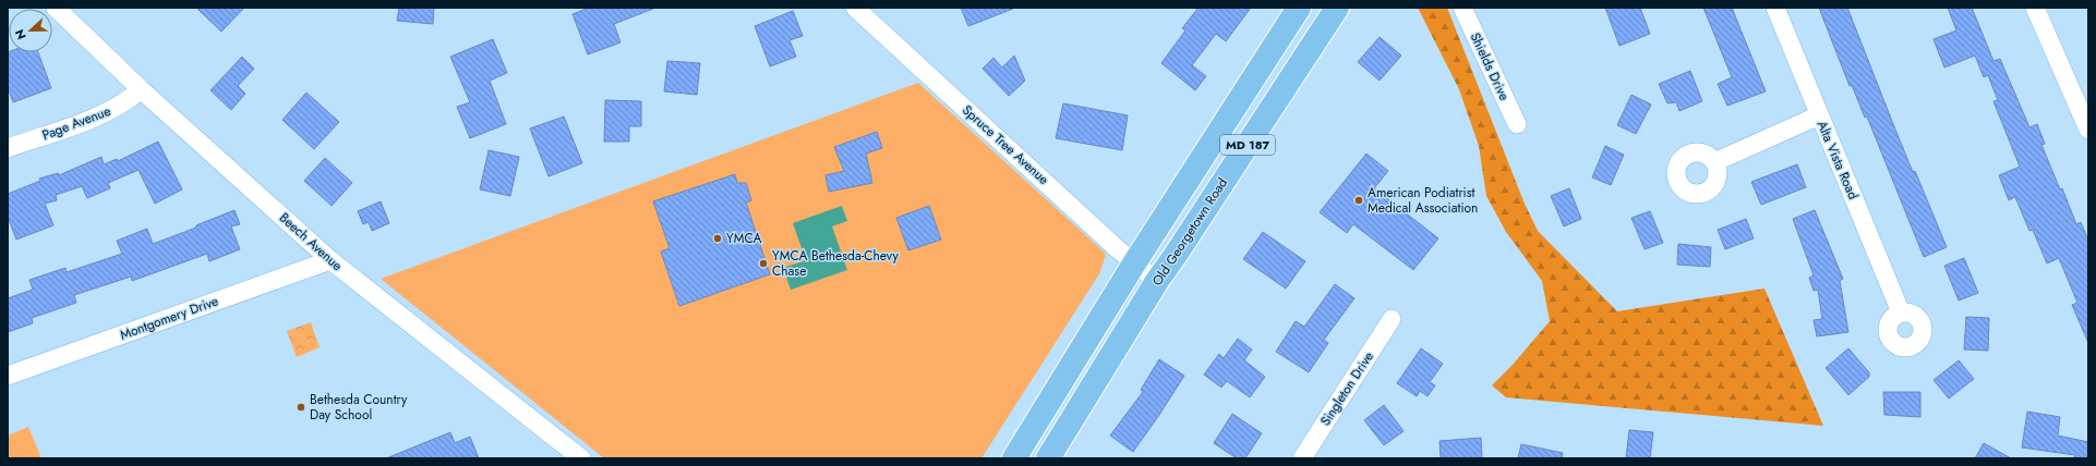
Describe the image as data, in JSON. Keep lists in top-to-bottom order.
{
  "streets": {
    "main road": ["MD 187", "Old Georgetown Road"],
    "street": [
      "Shields Drive",
      "Page Avenue",
      "Spruce Tree Avenue",
      "Alta Vista Road",
      "Beech Avenue",
      "Montgomery Drive",
      "Singleton Drive"
    ]
  },
  "crossings": [
    ["Page Avenue", "Beech Avenue"],
    ["Spruce Tree Avenue", "MD 187"],
    ["Spruce Tree Avenue", "Old Georgetown Road"],
    ["Beech Avenue", "Montgomery Drive"]
  ],
  "places": [
    "American Podiatrist Medical Association",
    "YMCA",
    "YMCA Bethesda-Chevy Chase",
    "Bethesda Country Day School"
  ],
  "north": "left"
}
